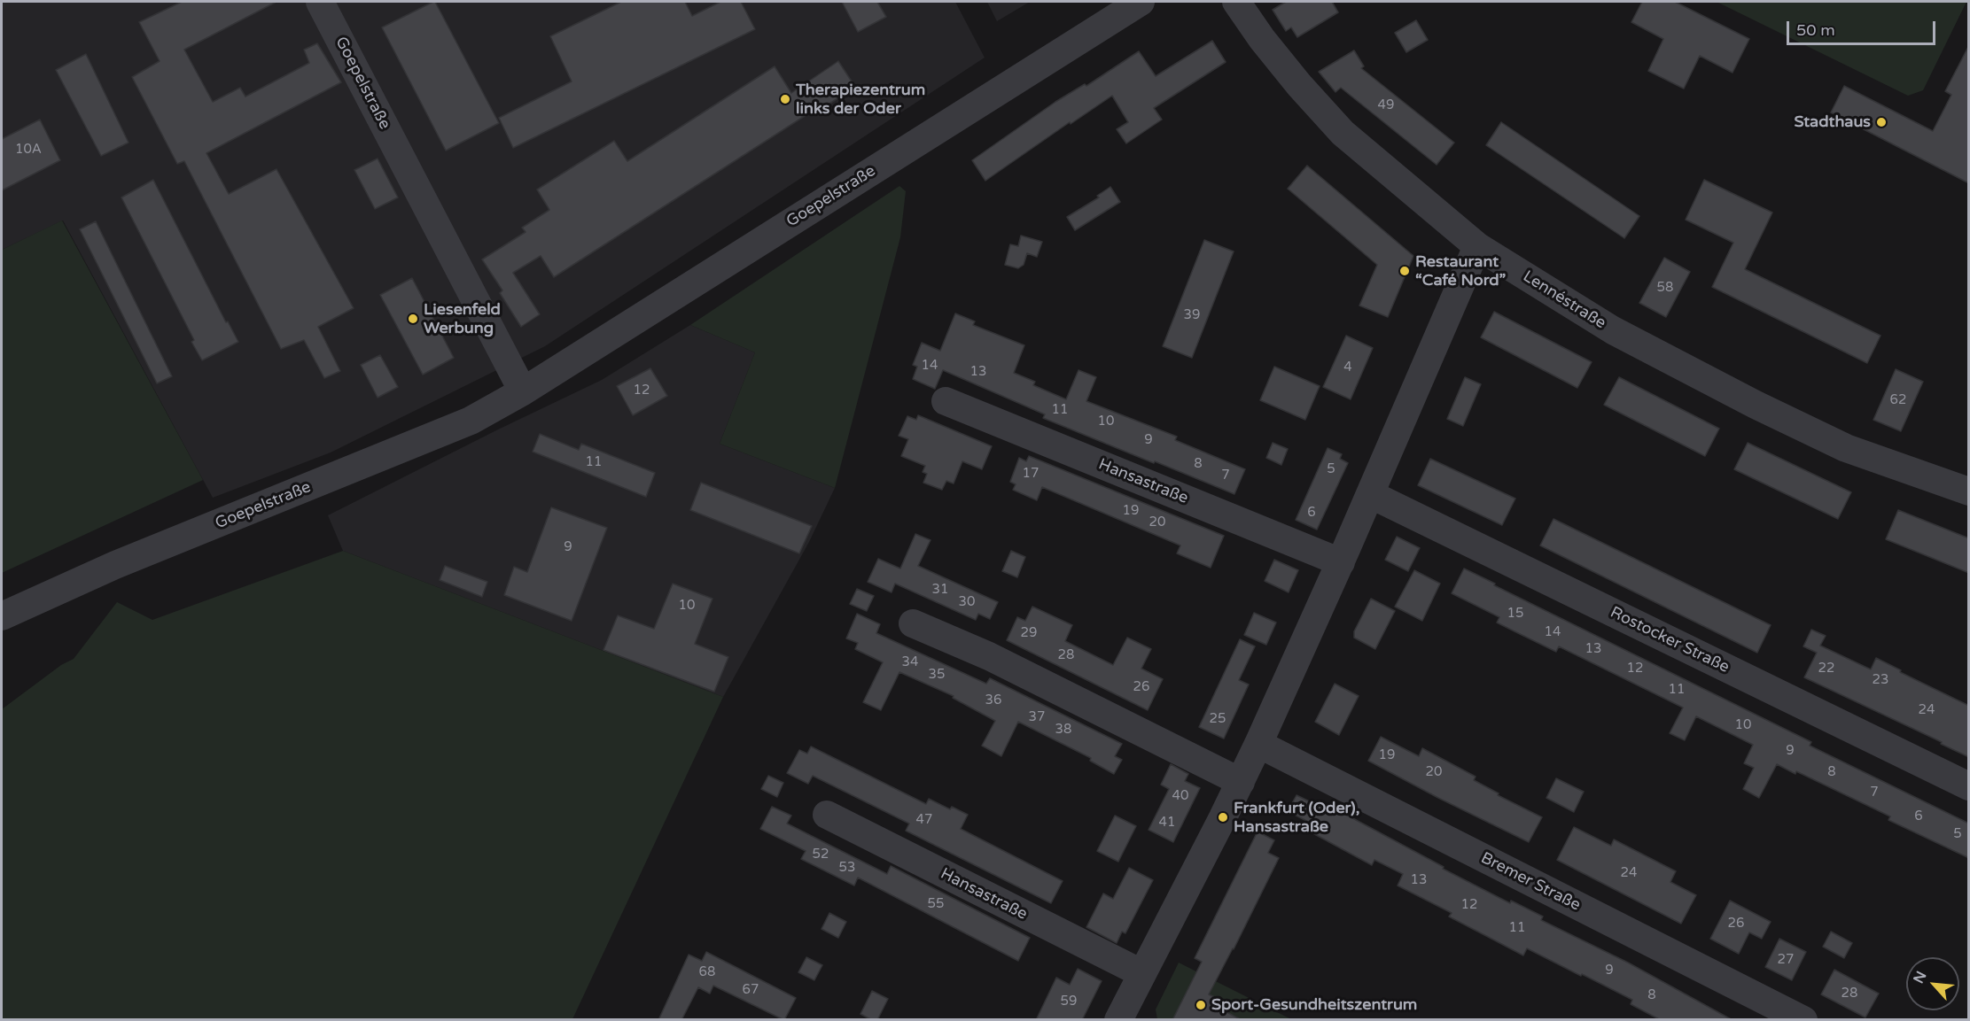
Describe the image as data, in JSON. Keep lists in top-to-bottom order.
{
  "streets": {
    "street": [
      "Goepelstraße",
      "Lennéstraße",
      "Hansastraße",
      "Rostocker Straße",
      "Bremer Straße"
    ]
  },
  "places": [
    "Therapiezentrum links der Oder",
    "Stadthaus",
    "Restaurant “Café Nord”",
    "Liesenfeld Werbung",
    "Frankfurt (Oder), Hansastraße",
    "Sport-Gesundheitszentrum"
  ],
  "house_numbers": [
    "49",
    "10A",
    "58",
    "39",
    "14",
    "4",
    "13",
    "12",
    "62",
    "11",
    "10",
    "9",
    "11",
    "8",
    "5",
    "17",
    "7",
    "19",
    "6",
    "20",
    "9",
    "31",
    "30",
    "10",
    "15",
    "14",
    "29",
    "13",
    "28",
    "34",
    "12",
    "22",
    "35",
    "23",
    "26",
    "11",
    "36",
    "24",
    "37",
    "25",
    "10",
    "38",
    "9",
    "19",
    "20",
    "8",
    "7",
    "40",
    "6",
    "47",
    "41",
    "5",
    "52",
    "53",
    "24",
    "13",
    "55",
    "12",
    "26",
    "11",
    "27",
    "9",
    "68",
    "67",
    "28",
    "8",
    "59"
  ],
  "scale_bar": "50 m",
  "north": "top left"
}
